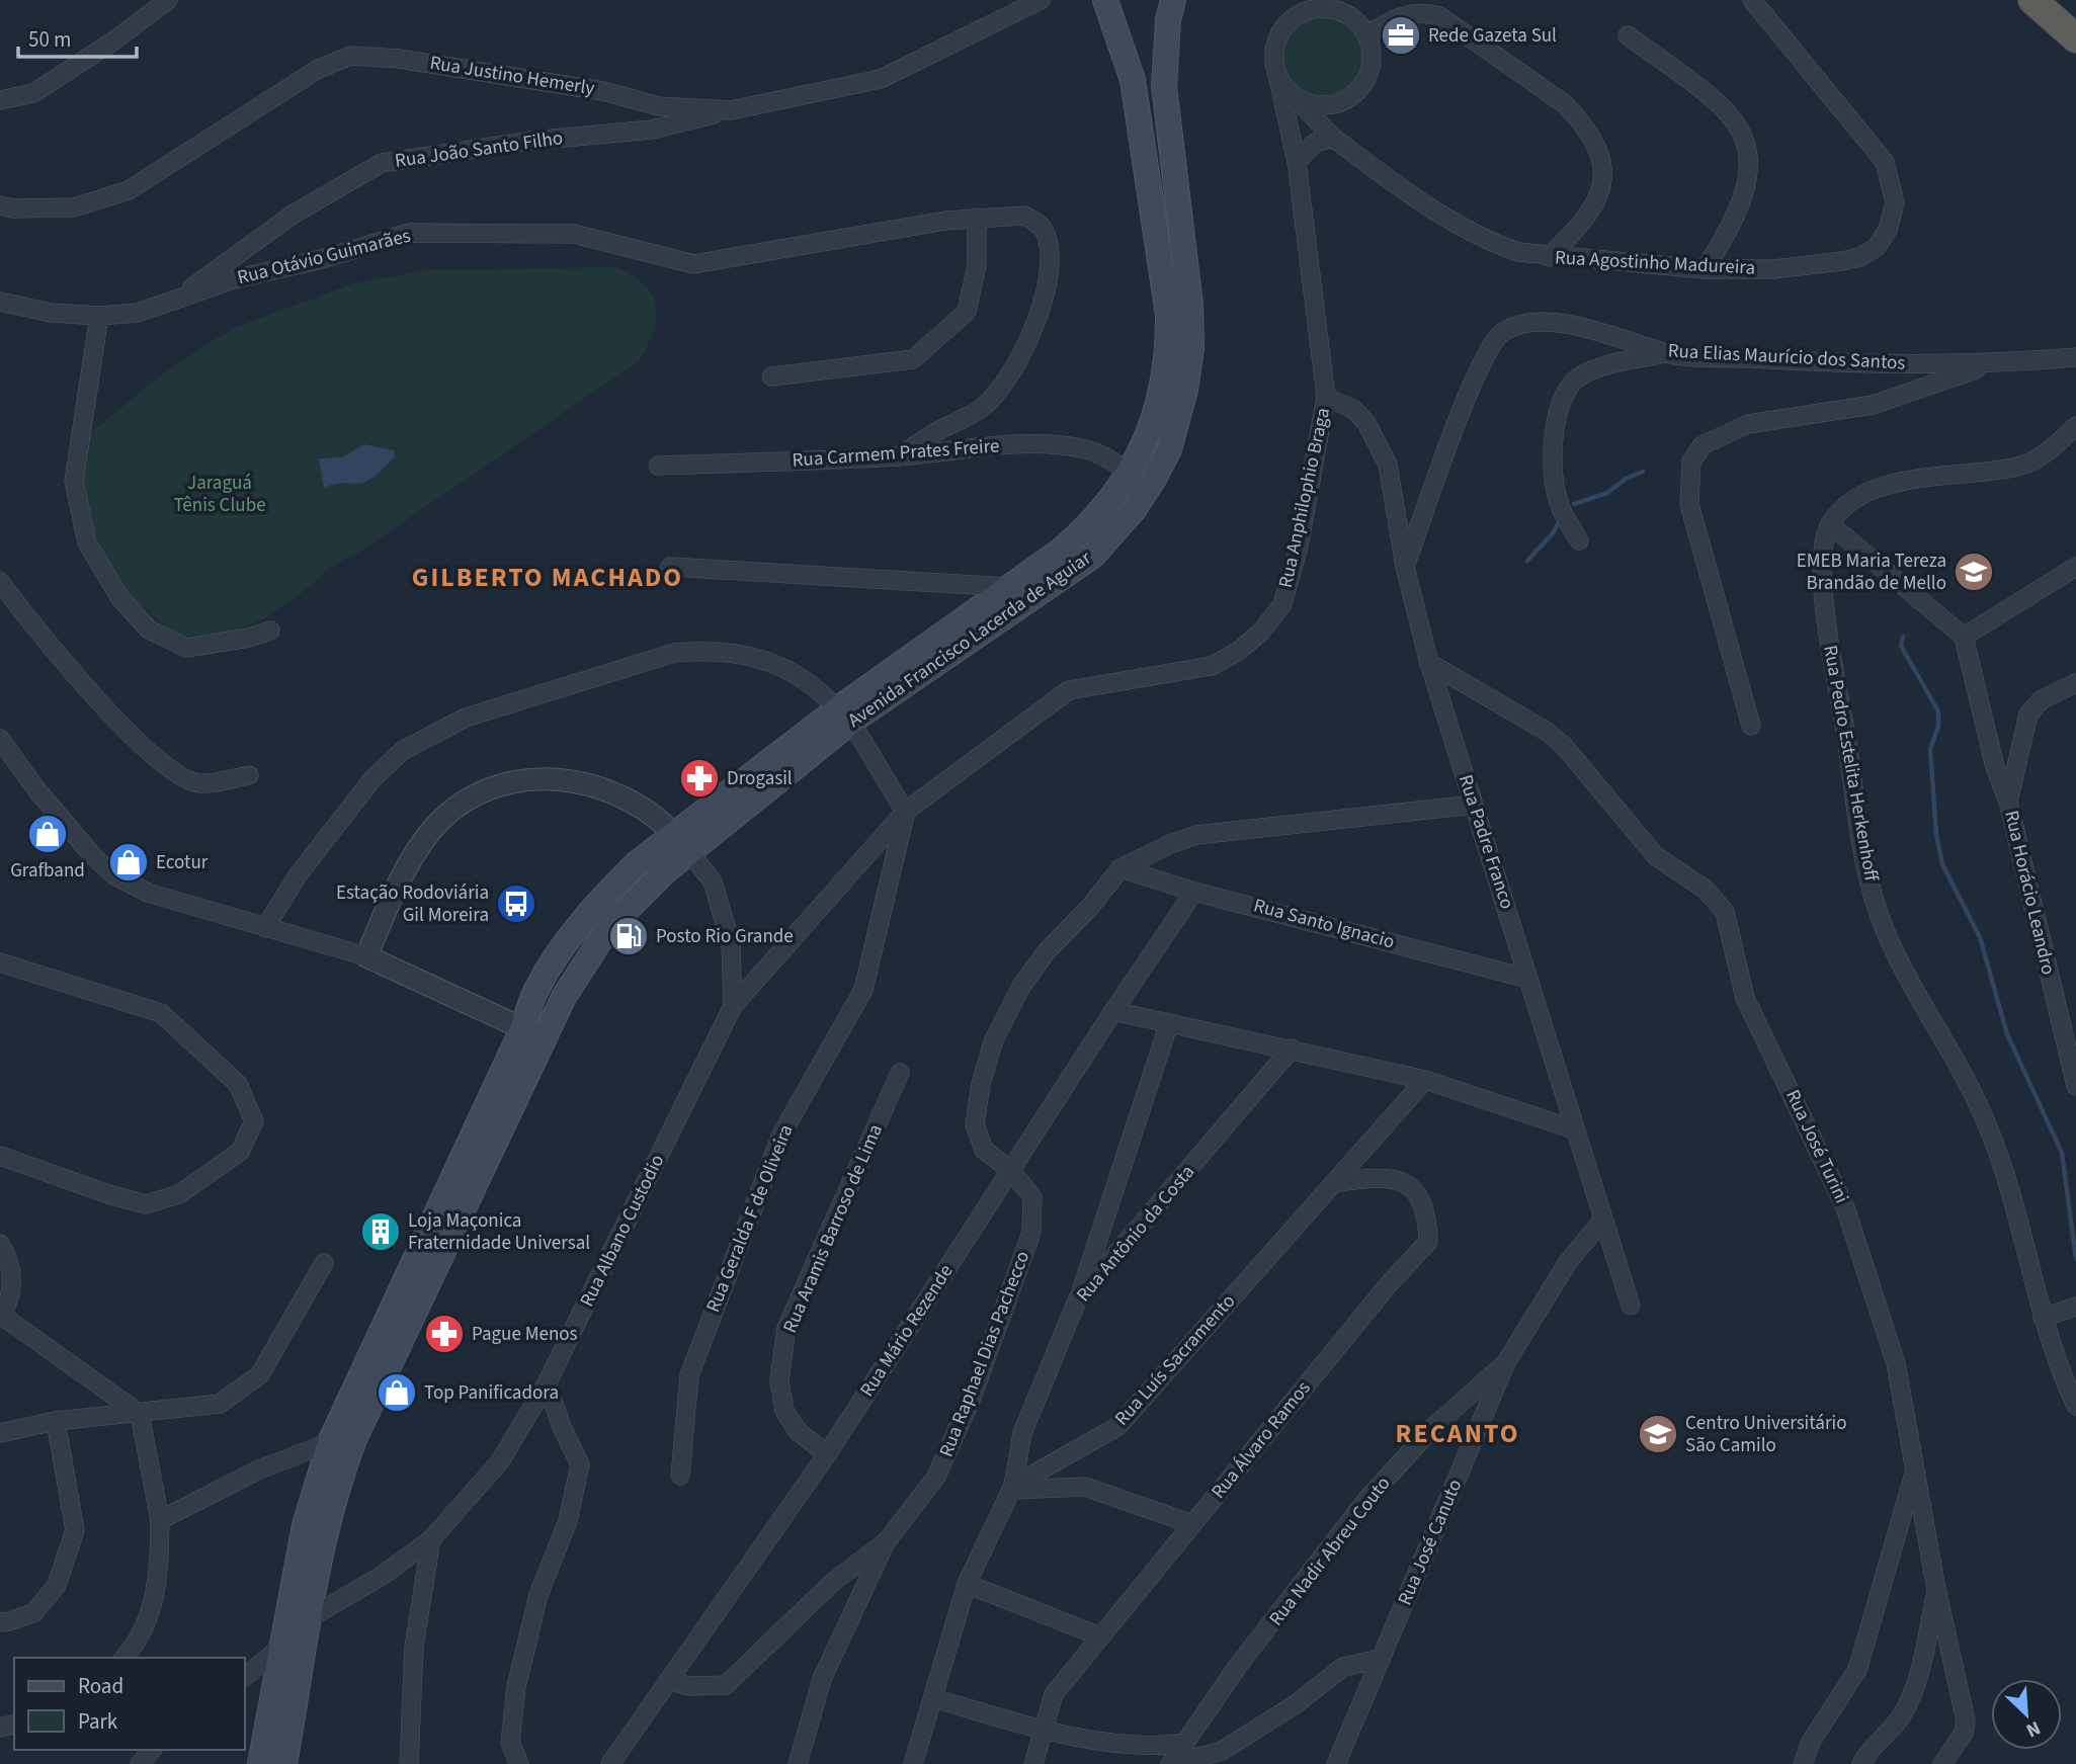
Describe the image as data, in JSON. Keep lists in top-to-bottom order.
{
  "streets": {
    "main road": ["Avenida Francisco Lacerda de Aguiar"],
    "street": [
      "Rua Justino Hemerly",
      "Rua João Santo Filho",
      "Rua Otávio Guimarães",
      "Rua Agostinho Madureira",
      "Rua Elias Maurício dos Santos",
      "Rua Carmem Prates Freire",
      "Rua Anphilophio Braga",
      "Rua Pedro Estelita Herkenhoff",
      "Rua Padre Franco",
      "Rua Horácio Leandro",
      "Rua Santo Ignacio",
      "Rua José Turini",
      "Rua Geralda F de Oliveira",
      "Rua Aramis Barroso de Lima",
      "Rua Albano Custodio",
      "Rua Antônio da Costa",
      "Rua Mário Rezende",
      "Rua Raphael Dias Pachecco",
      "Rua Luís Sacramento",
      "Rua Álvaro Ramos",
      "Rua José Canuto",
      "Rua Nadir Abreu Couto"
    ]
  },
  "crossings": [
    ["Rua Justino Hemerly", "Rua João Santo Filho"],
    ["Rua João Santo Filho", "Rua Otávio Guimarães"],
    ["Rua Otávio Guimarães", "Rua Carmem Prates Freire"],
    ["Rua Agostinho Madureira", "Rua Anphilophio Braga"],
    ["Rua Elias Maurício dos Santos", "Rua Padre Franco"],
    ["Rua Carmem Prates Freire", "Avenida Francisco Lacerda de Aguiar"],
    ["Rua Anphilophio Braga", "Rua Padre Franco"],
    ["Rua Anphilophio Braga", "Rua Geralda F de Oliveira"],
    ["Rua Anphilophio Braga", "Rua Albano Custodio"],
    ["Rua Padre Franco", "Rua Santo Ignacio"],
    ["Rua Padre Franco", "Rua José Turini"],
    ["Rua Padre Franco", "Rua José Canuto"],
    ["Rua Santo Ignacio", "Rua Mário Rezende"],
    ["Rua Santo Ignacio", "Rua Raphael Dias Pachecco"],
    ["Rua Geralda F de Oliveira", "Rua Albano Custodio"],
    ["Rua Aramis Barroso de Lima", "Rua Mário Rezende"],
    ["Rua Antônio da Costa", "Rua Luís Sacramento"],
    ["Rua Mário Rezende", "Rua Raphael Dias Pachecco"],
    ["Rua Luís Sacramento", "Rua Álvaro Ramos"],
    ["Rua José Canuto", "Rua Nadir Abreu Couto"]
  ],
  "districts": ["GILBERTO MACHADO", "RECANTO"],
  "parks": ["Jaraguá Tênis Clube"],
  "places": {
    "office": ["Rede Gazeta Sul"],
    "school or university": ["EMEB Maria Tereza Brandão de Mello", "Centro Universitário São Camilo"],
    "pharmacy": ["Drogasil", "Pague Menos"],
    "shop": ["Grafband", "Ecotur", "Top Panificadora"],
    "bus stop": ["Estação Rodoviária Gil Moreira"],
    "fuel station": ["Posto Rio Grande"],
    "building": ["Loja Maçonica Fraternidade Universal"]
  },
  "legend": ["Road", "Park"],
  "scale_bar": "50 m",
  "north": "bottom right"
}
